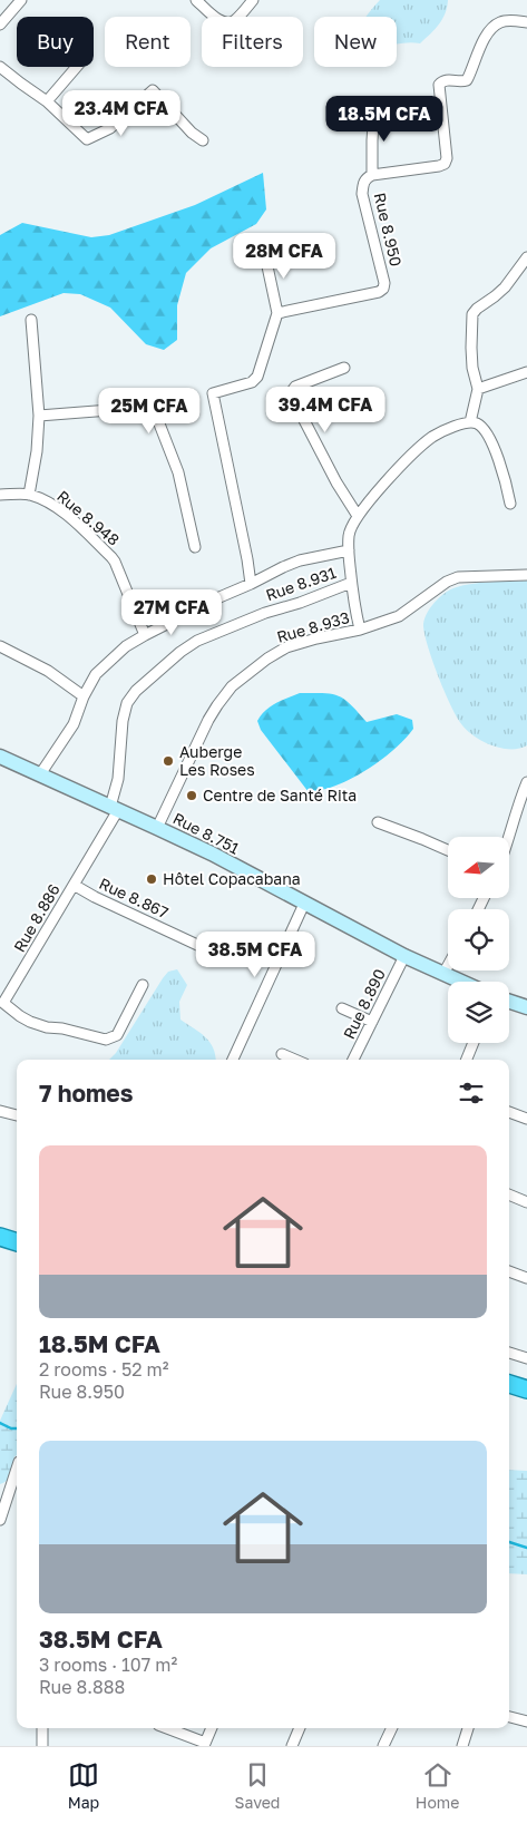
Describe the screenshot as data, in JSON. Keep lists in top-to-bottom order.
{
  "streets": {
    "main road": ["Rue 8.751"],
    "street": [
      "Rue 8.950",
      "Rue 8.948",
      "Rue 8.931",
      "Rue 8.933",
      "Rue 8.867",
      "Rue 8.886",
      "Rue 8.890"
    ]
  },
  "crossings": [
    ["Rue 8.931", "Rue 8.751"],
    ["Rue 8.931", "Rue 8.886"],
    ["Rue 8.933", "Rue 8.751"],
    ["Rue 8.751", "Rue 8.886"],
    ["Rue 8.751", "Rue 8.890"],
    ["Rue 8.867", "Rue 8.886"]
  ],
  "places": ["Auberge Les Roses", "Centre de Santé Rita", "Hôtel Copacabana"],
  "north": "left",
  "page": {
    "chip": [
      "Buy",
      "Rent",
      "Filters",
      "New"
    ],
    "price": [
      "23.4M CFA",
      "18.5M CFA",
      "28M CFA",
      "39.4M CFA",
      "25M CFA",
      "27M CFA",
      "38.5M CFA"
    ],
    "heading": "7 homes",
    "list": [
      {
        "name": "18.5M CFA",
        "note": "2 rooms · 52 m² · Rue 8.950"
      },
      {
        "name": "38.5M CFA",
        "note": "3 rooms · 107 m² · Rue 8.888"
      }
    ],
    "tabs": ["Map", "Saved", "Home"]
  }
}
